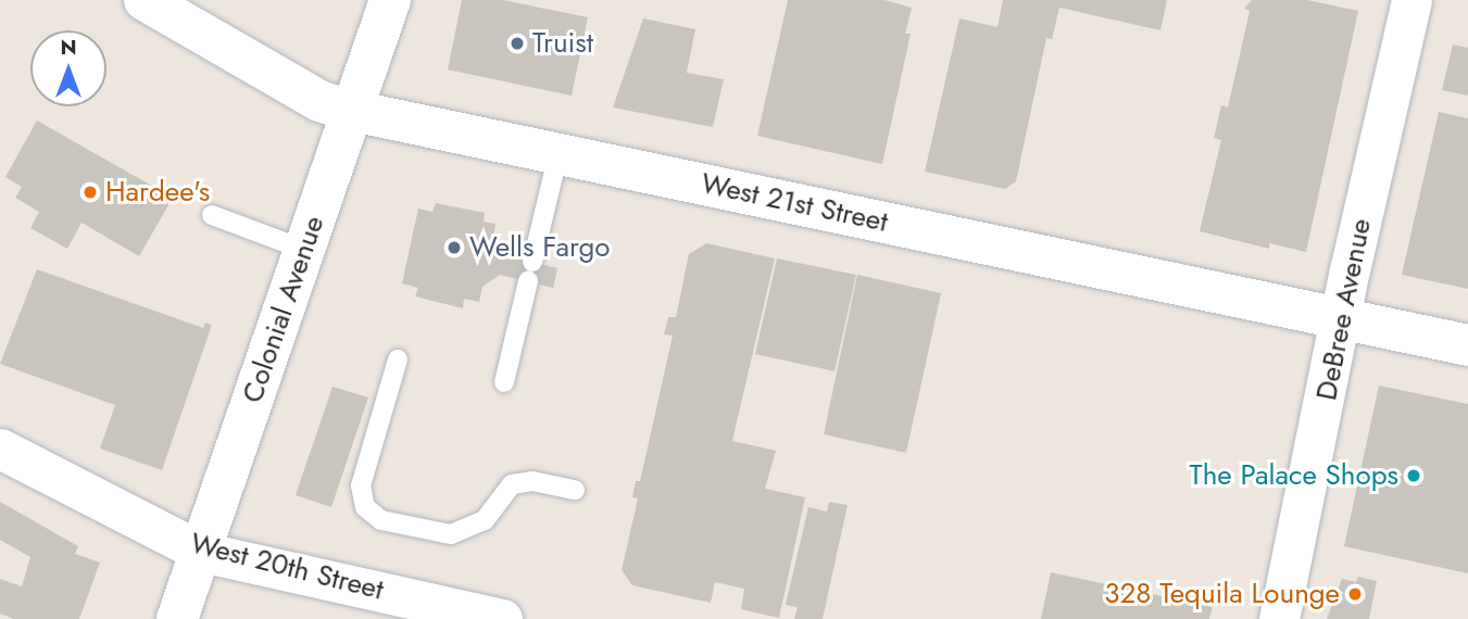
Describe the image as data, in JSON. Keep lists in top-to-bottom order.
{
  "streets": {
    "main road": ["West 21st Street", "Colonial Avenue"],
    "street": ["DeBree Avenue", "West 20th Street"]
  },
  "crossings": [
    ["West 21st Street", "Colonial Avenue"],
    ["West 21st Street", "DeBree Avenue"],
    ["Colonial Avenue", "West 20th Street"]
  ],
  "places": [
    "Truist",
    "Hardee's",
    "Wells Fargo",
    "The Palace Shops",
    "328 Tequila Lounge"
  ],
  "north": "top"
}
